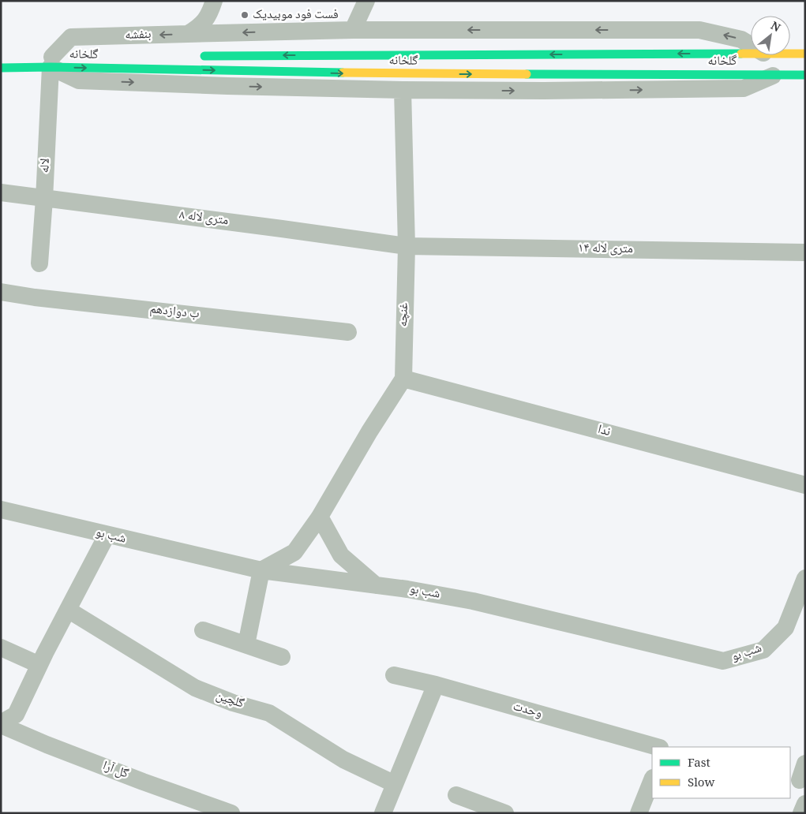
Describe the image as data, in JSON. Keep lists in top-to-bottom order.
{
  "streets": {
    "main road": ["گلخانه"],
    "street": [
      "بنفشه",
      "لاله",
      "۸ متری لاله",
      "۱۴ متری لاله",
      "ب دوازدهم",
      "غنچه",
      "ندا",
      "شب بو",
      "گلچین",
      "وحدت",
      "گل آرا"
    ]
  },
  "crossings": [
    ["بنفشه", "گلخانه"],
    ["بنفشه", "لاله"],
    ["گلخانه", "لاله"],
    ["لاله", "۸ متری لاله"],
    ["۸ متری لاله", "۱۴ متری لاله"],
    ["۸ متری لاله", "غنچه"],
    ["۱۴ متری لاله", "غنچه"],
    ["غنچه", "ندا"],
    ["شب بو", "گل آرا"],
    ["گلچین", "گل آرا"]
  ],
  "places": ["فست فود موبیدیک"],
  "legend": ["Fast", "Slow"],
  "north": "top right"
}
